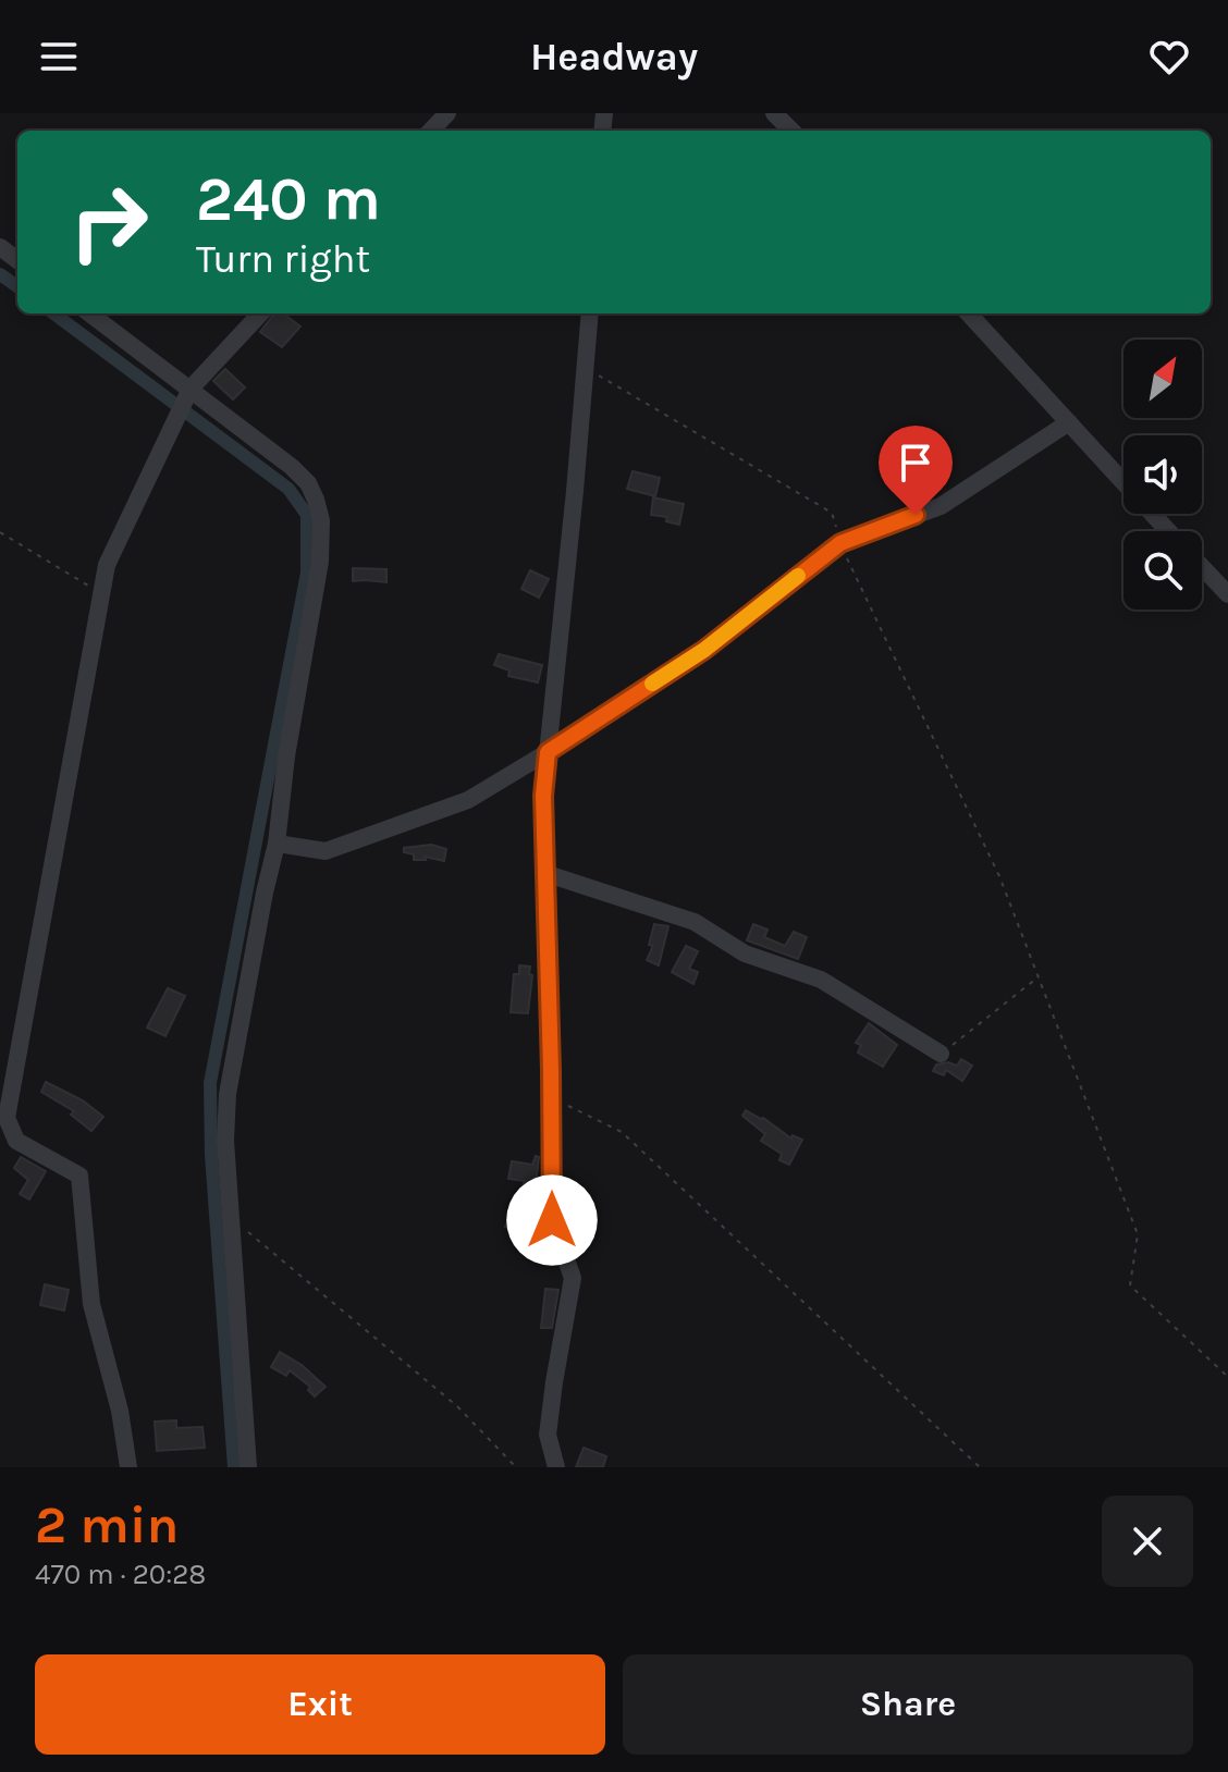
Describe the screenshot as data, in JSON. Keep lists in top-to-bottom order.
{
  "north": "top right",
  "page": {
    "header": "Headway",
    "turn": ["240 m", "Turn right"],
    "heading": ["2 min", "470 m · 20:28"],
    "buttons": ["Exit", "Share"]
  }
}
